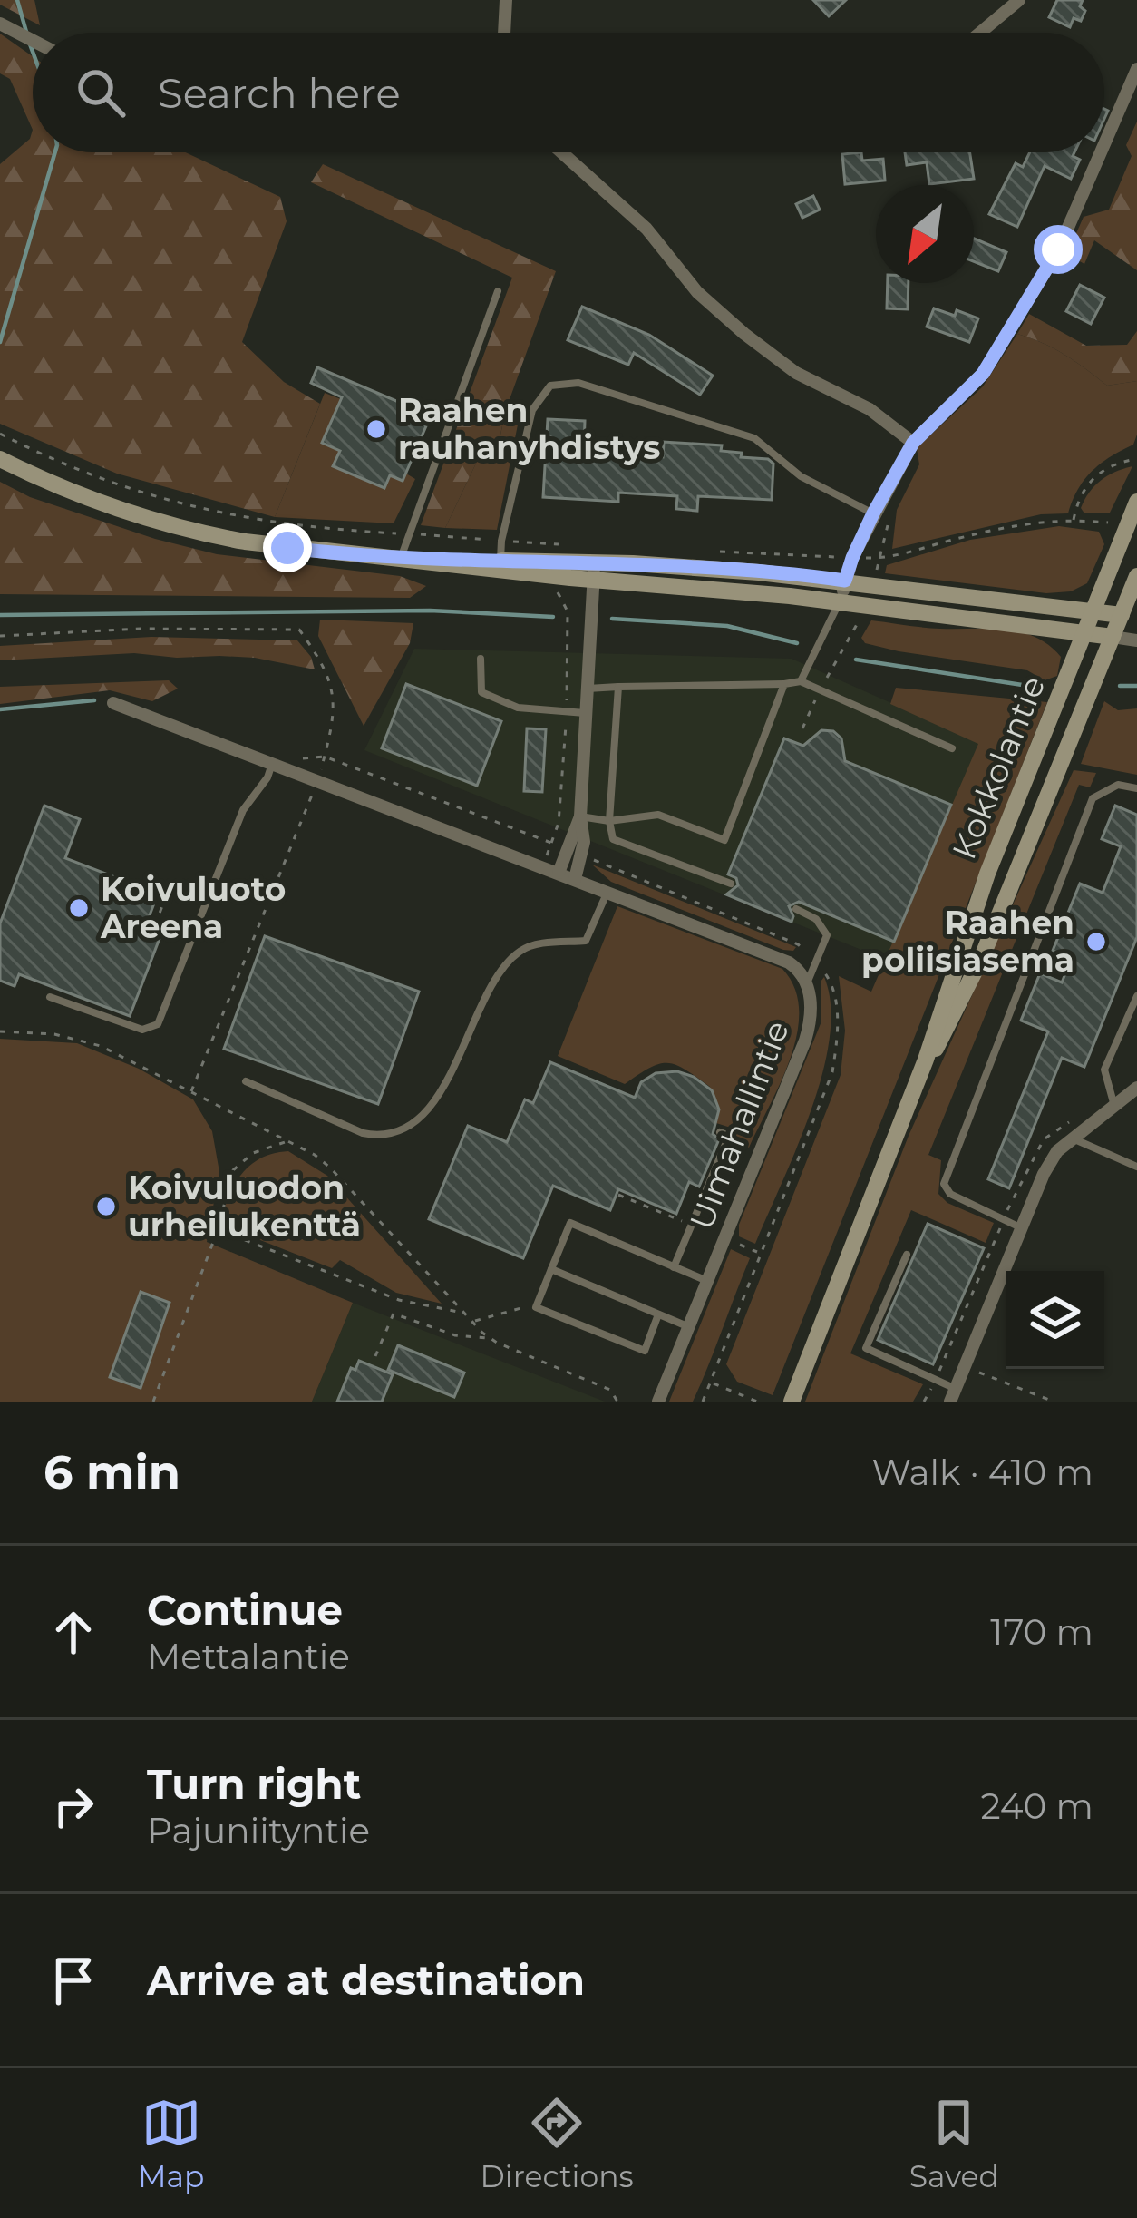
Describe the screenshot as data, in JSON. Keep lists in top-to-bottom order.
{
  "streets": {
    "street": ["Kokkolantie", "Uimahallintie"]
  },
  "places": [
    "Raahen rauhanyhdistys",
    "Koivuluoto Areena",
    "Raahen poliisiasema",
    "Koivuluodon urheilukenttä"
  ],
  "north": "bottom left",
  "page": {
    "search": "Search here",
    "heading": ["6 min", "Walk · 410 m"],
    "list": [
      ["Continue", "Mettalantie", "170 m"],
      ["Turn right", "Pajuniityntie", "240 m"],
      "Arrive at destination"
    ],
    "nav": ["Map", "Directions", "Saved"]
  }
}
